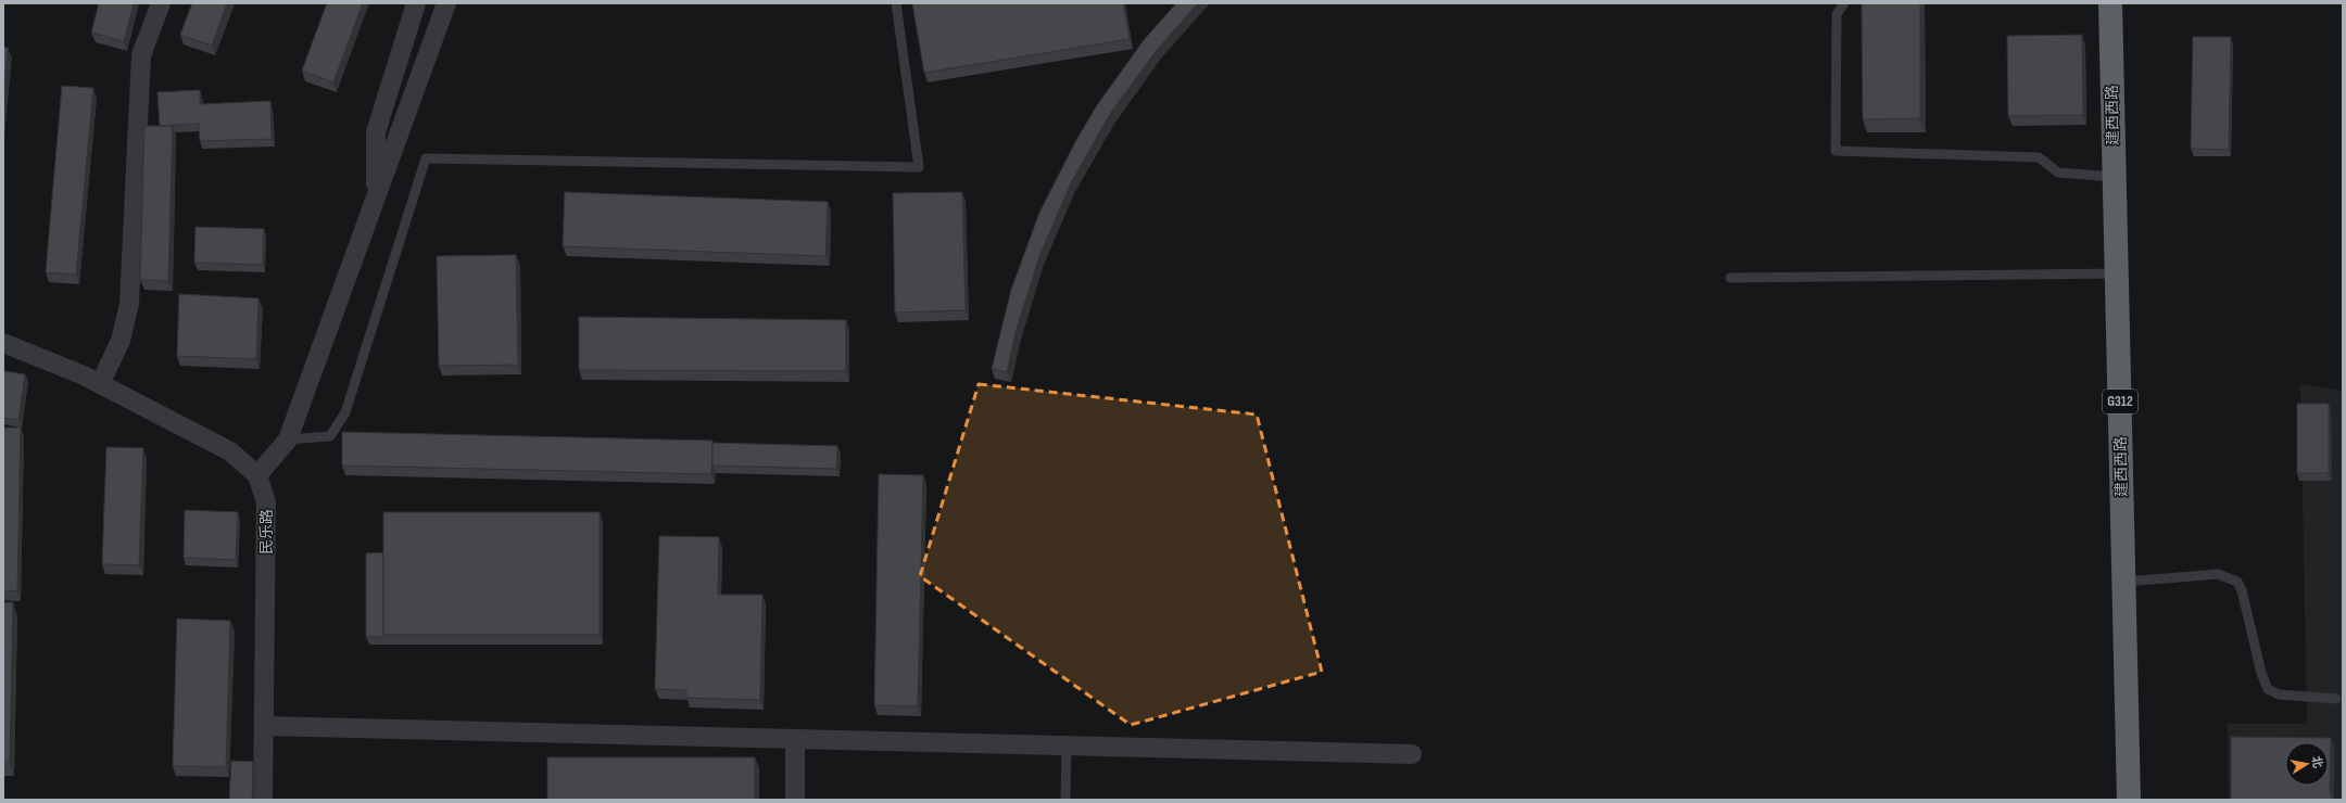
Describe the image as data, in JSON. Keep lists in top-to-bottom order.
{
  "streets": {
    "highway": ["建西西路", "G312"],
    "street": ["民乐路"]
  },
  "north": "right"
}
